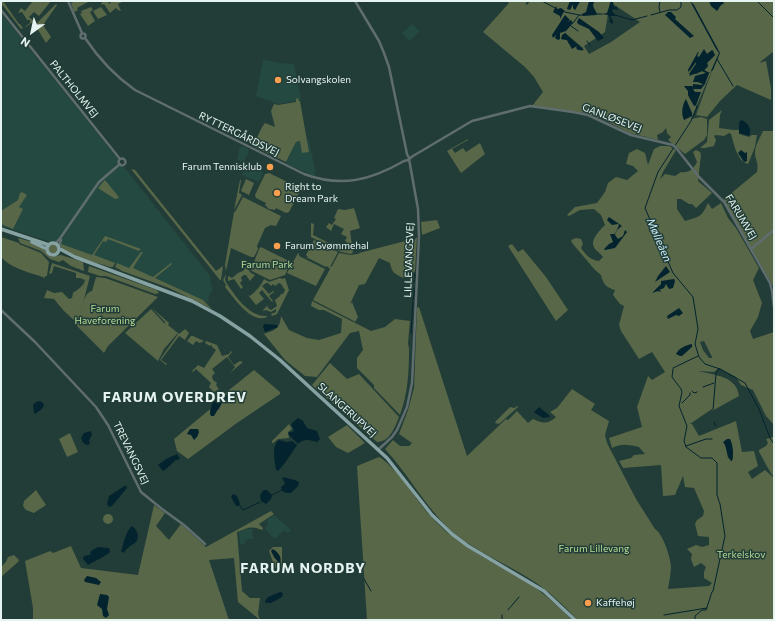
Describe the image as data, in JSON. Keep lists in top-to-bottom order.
{
  "streets": {
    "main road": ["SLANGERUPVEJ"],
    "street": [
      "PALTHOLMVEJ",
      "GANLØSEVEJ",
      "RYTTERGÅRDSVEJ",
      "FARUMVEJ",
      "LILLEVANGSVEJ",
      "TREVANGSVEJ"
    ]
  },
  "crossings": [
    ["GANLØSEVEJ", "RYTTERGÅRDSVEJ"],
    ["GANLØSEVEJ", "FARUMVEJ"],
    ["GANLØSEVEJ", "LILLEVANGSVEJ"],
    ["RYTTERGÅRDSVEJ", "LILLEVANGSVEJ"],
    ["LILLEVANGSVEJ", "SLANGERUPVEJ"]
  ],
  "districts": ["FARUM OVERDREV", "FARUM NORDBY"],
  "water": ["Mølleåen"],
  "parks": [
    "Farum Park",
    "Farum Haveforening",
    "Farum Lillevang",
    "Terkelskov"
  ],
  "places": [
    "Solvangskolen",
    "Farum Tennisklub",
    "Right to Dream Park",
    "Farum Svømmehal",
    "Kaffehøj"
  ],
  "north": "bottom left"
}
